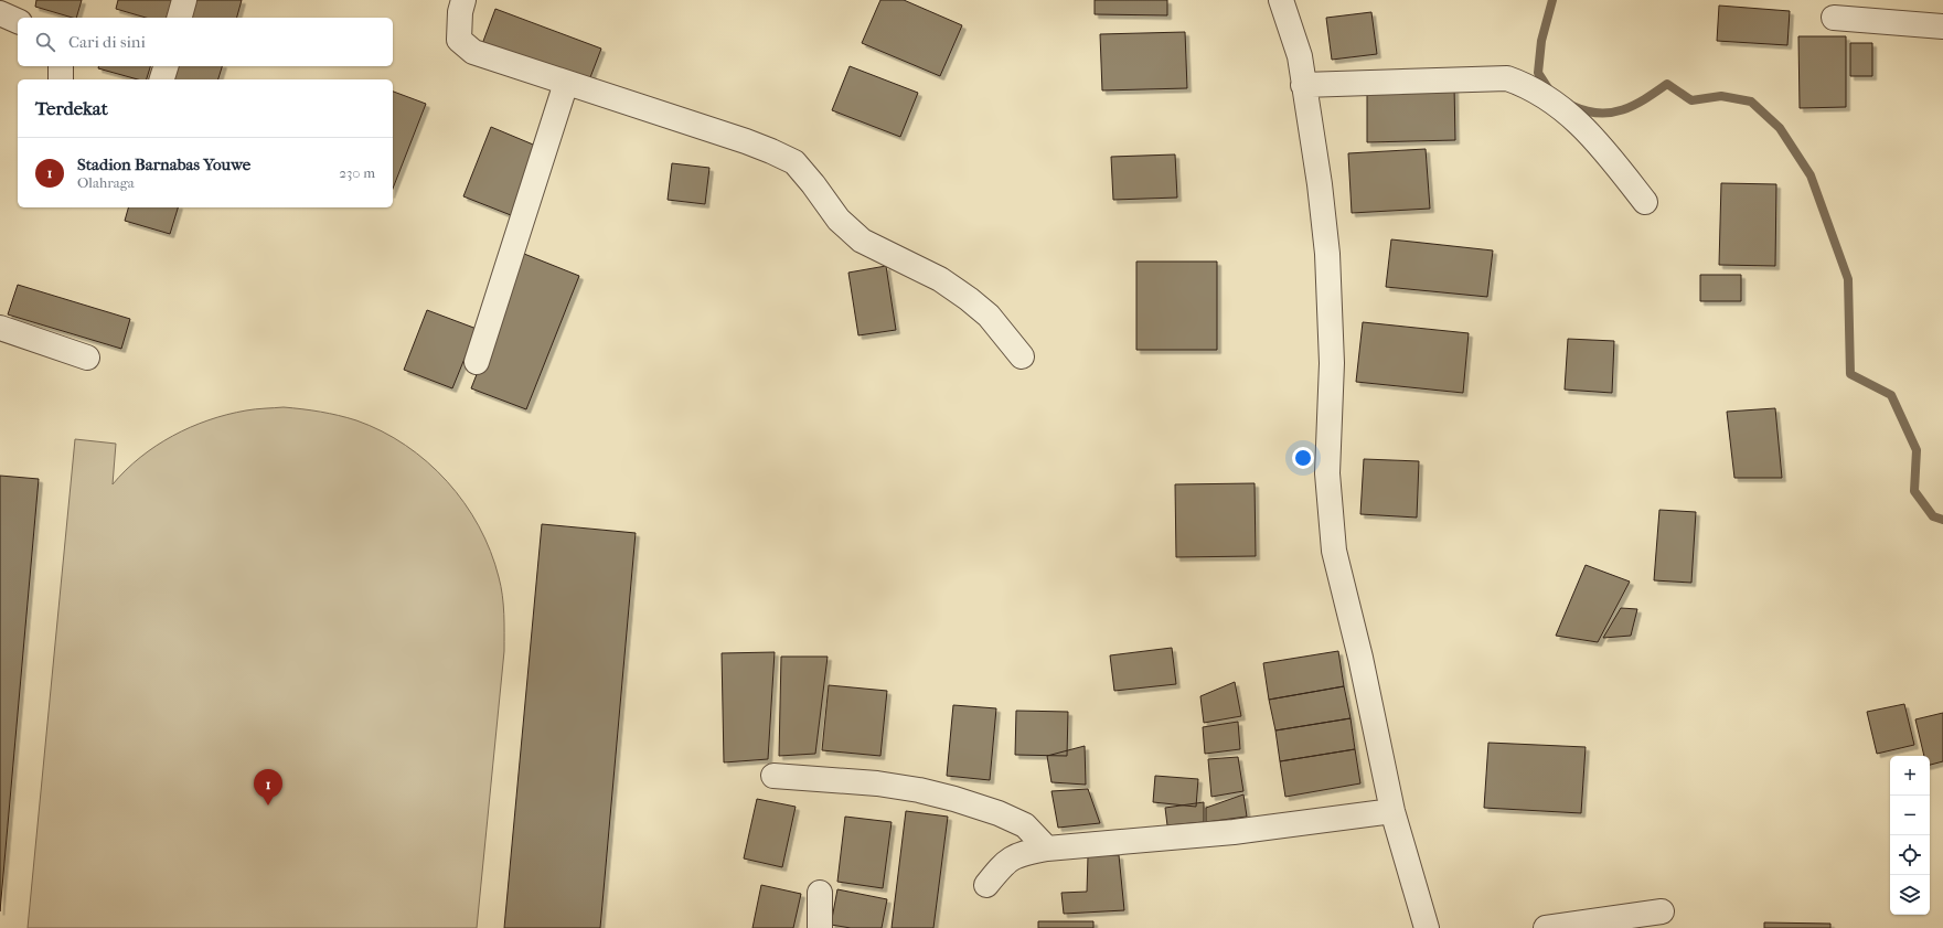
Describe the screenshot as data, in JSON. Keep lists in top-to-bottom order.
{
  "page": {
    "search": "Cari di sini",
    "heading": "Terdekat",
    "list": [
      {
        "mark": "1",
        "name": "Stadion Barnabas Youwe",
        "note": "Olahraga",
        "value": "230 m"
      }
    ],
    "map_buttons": ["+", "−"],
    "pins": "1"
  }
}
